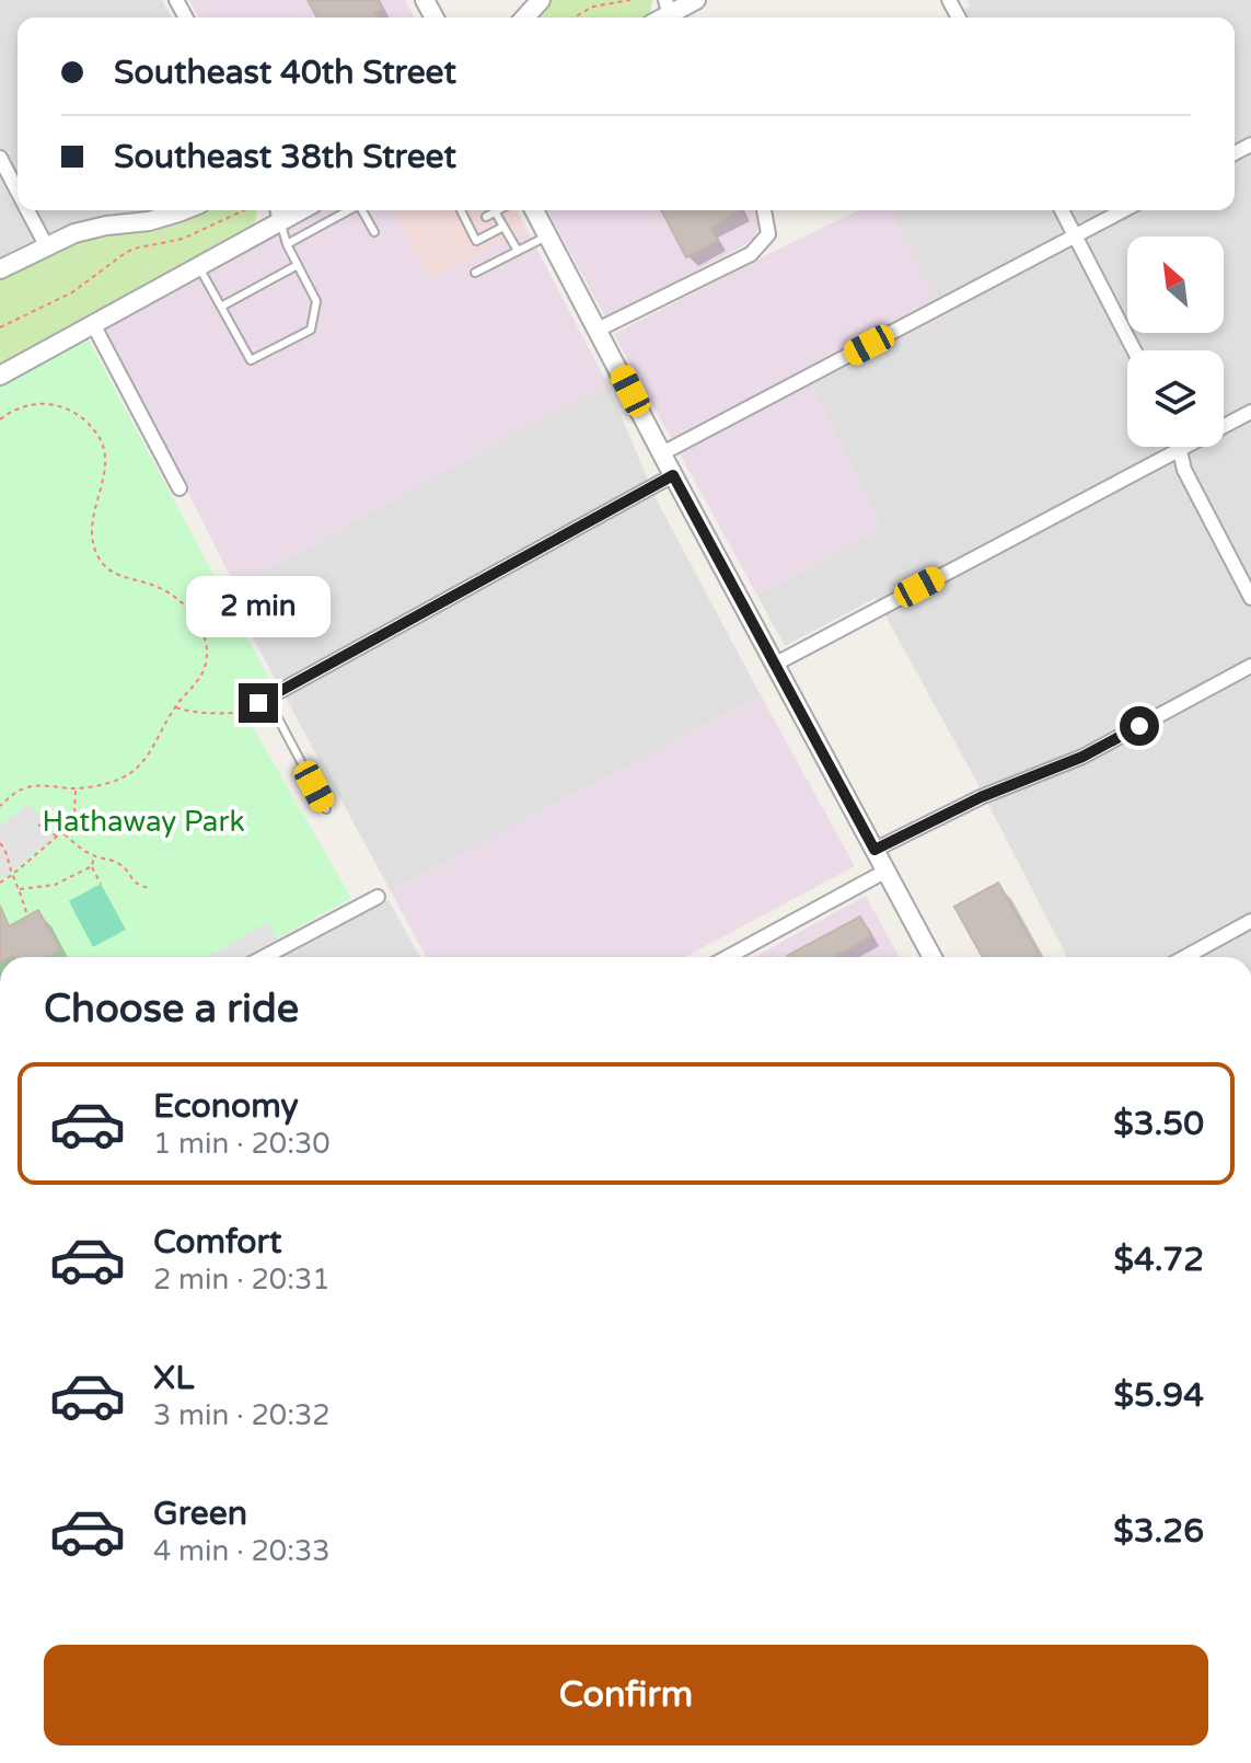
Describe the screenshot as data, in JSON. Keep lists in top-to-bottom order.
{
  "parks": ["Hathaway Park"],
  "north": "top left",
  "page": {
    "banner": ["Southeast 40th Street", "Southeast 38th Street"],
    "bubble": "2 min",
    "heading": "Choose a ride",
    "list": [
      {
        "name": "Economy",
        "note": "1 min · 20:30",
        "value": "$3.50"
      },
      {
        "name": "Comfort",
        "note": "2 min · 20:31",
        "value": "$4.72"
      },
      {
        "name": "XL",
        "note": "3 min · 20:32",
        "value": "$5.94"
      },
      {
        "name": "Green",
        "note": "4 min · 20:33",
        "value": "$3.26"
      }
    ],
    "buttons": "Confirm"
  }
}
